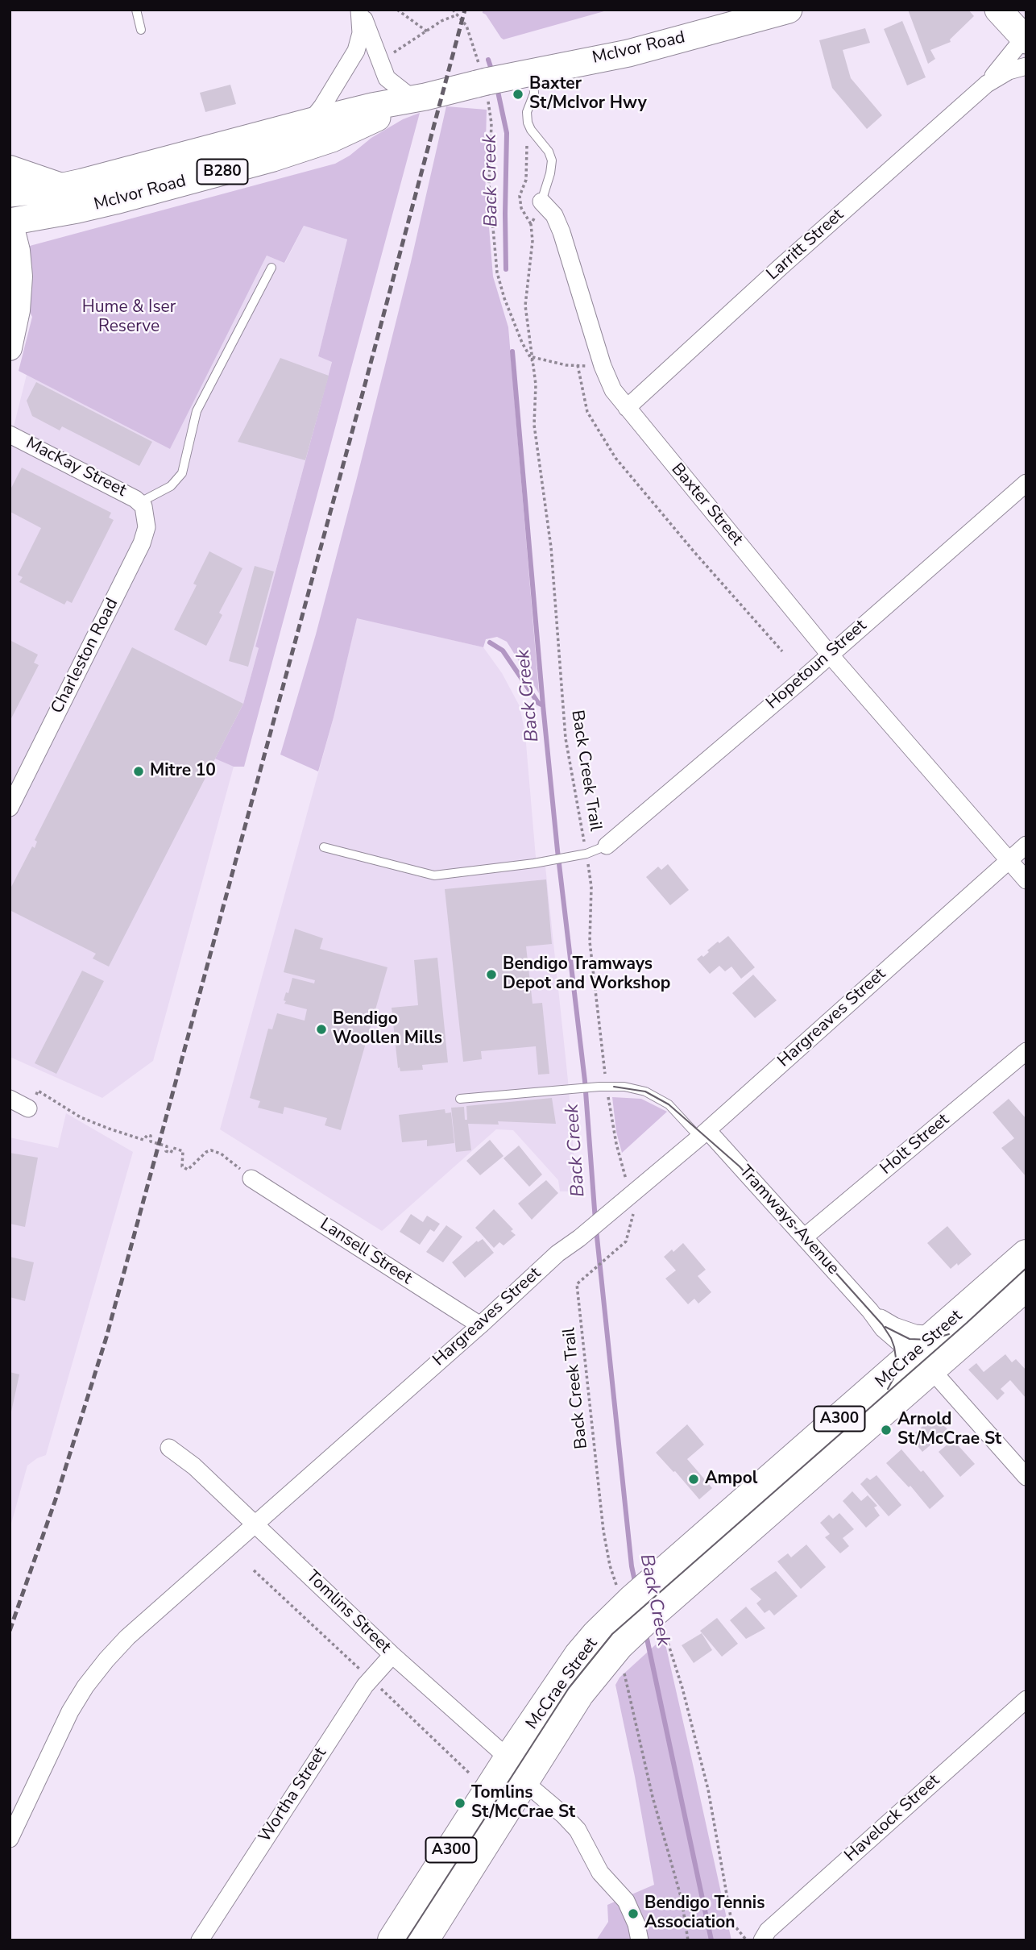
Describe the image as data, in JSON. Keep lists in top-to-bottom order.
{
  "streets": {
    "highway": ["McCrae Street", "A300"],
    "main road": ["McIvor Road", "B280"],
    "street": [
      "Larritt Street",
      "MacKay Street",
      "Baxter Street",
      "Charleston Road",
      "Hopetoun Street",
      "Hargreaves Street",
      "Holt Street",
      "Tramways Avenue",
      "Lansell Street",
      "Tomlins Street",
      "Wortha Street",
      "Havelock Street"
    ],
    "path": ["Back Creek Trail"]
  },
  "crossings": [
    ["McIvor Road", "Baxter Street"],
    ["McIvor Road", "Back Creek Trail"],
    ["Larritt Street", "Baxter Street"],
    ["MacKay Street", "Charleston Road"],
    ["Baxter Street", "Hopetoun Street"],
    ["Baxter Street", "Hargreaves Street"],
    ["Back Creek Trail", "McCrae Street"],
    ["Hargreaves Street", "Tramways Avenue"],
    ["Hargreaves Street", "Lansell Street"],
    ["Hargreaves Street", "Tomlins Street"],
    ["Holt Street", "Tramways Avenue"],
    ["Tramways Avenue", "McCrae Street"],
    ["McCrae Street", "A300"],
    ["McCrae Street", "Tomlins Street"],
    ["A300", "Tomlins Street"],
    ["Tomlins Street", "Wortha Street"]
  ],
  "water": ["Back Creek"],
  "parks": ["Hume & Iser Reserve"],
  "places": [
    "Baxter St/McIvor Hwy",
    "Mitre 10",
    "Bendigo Tramways Depot and Workshop",
    "Bendigo Woollen Mills",
    "Arnold St/McCrae St",
    "Ampol",
    "Tomlins St/McCrae St",
    "Bendigo Tennis Association"
  ]
}
